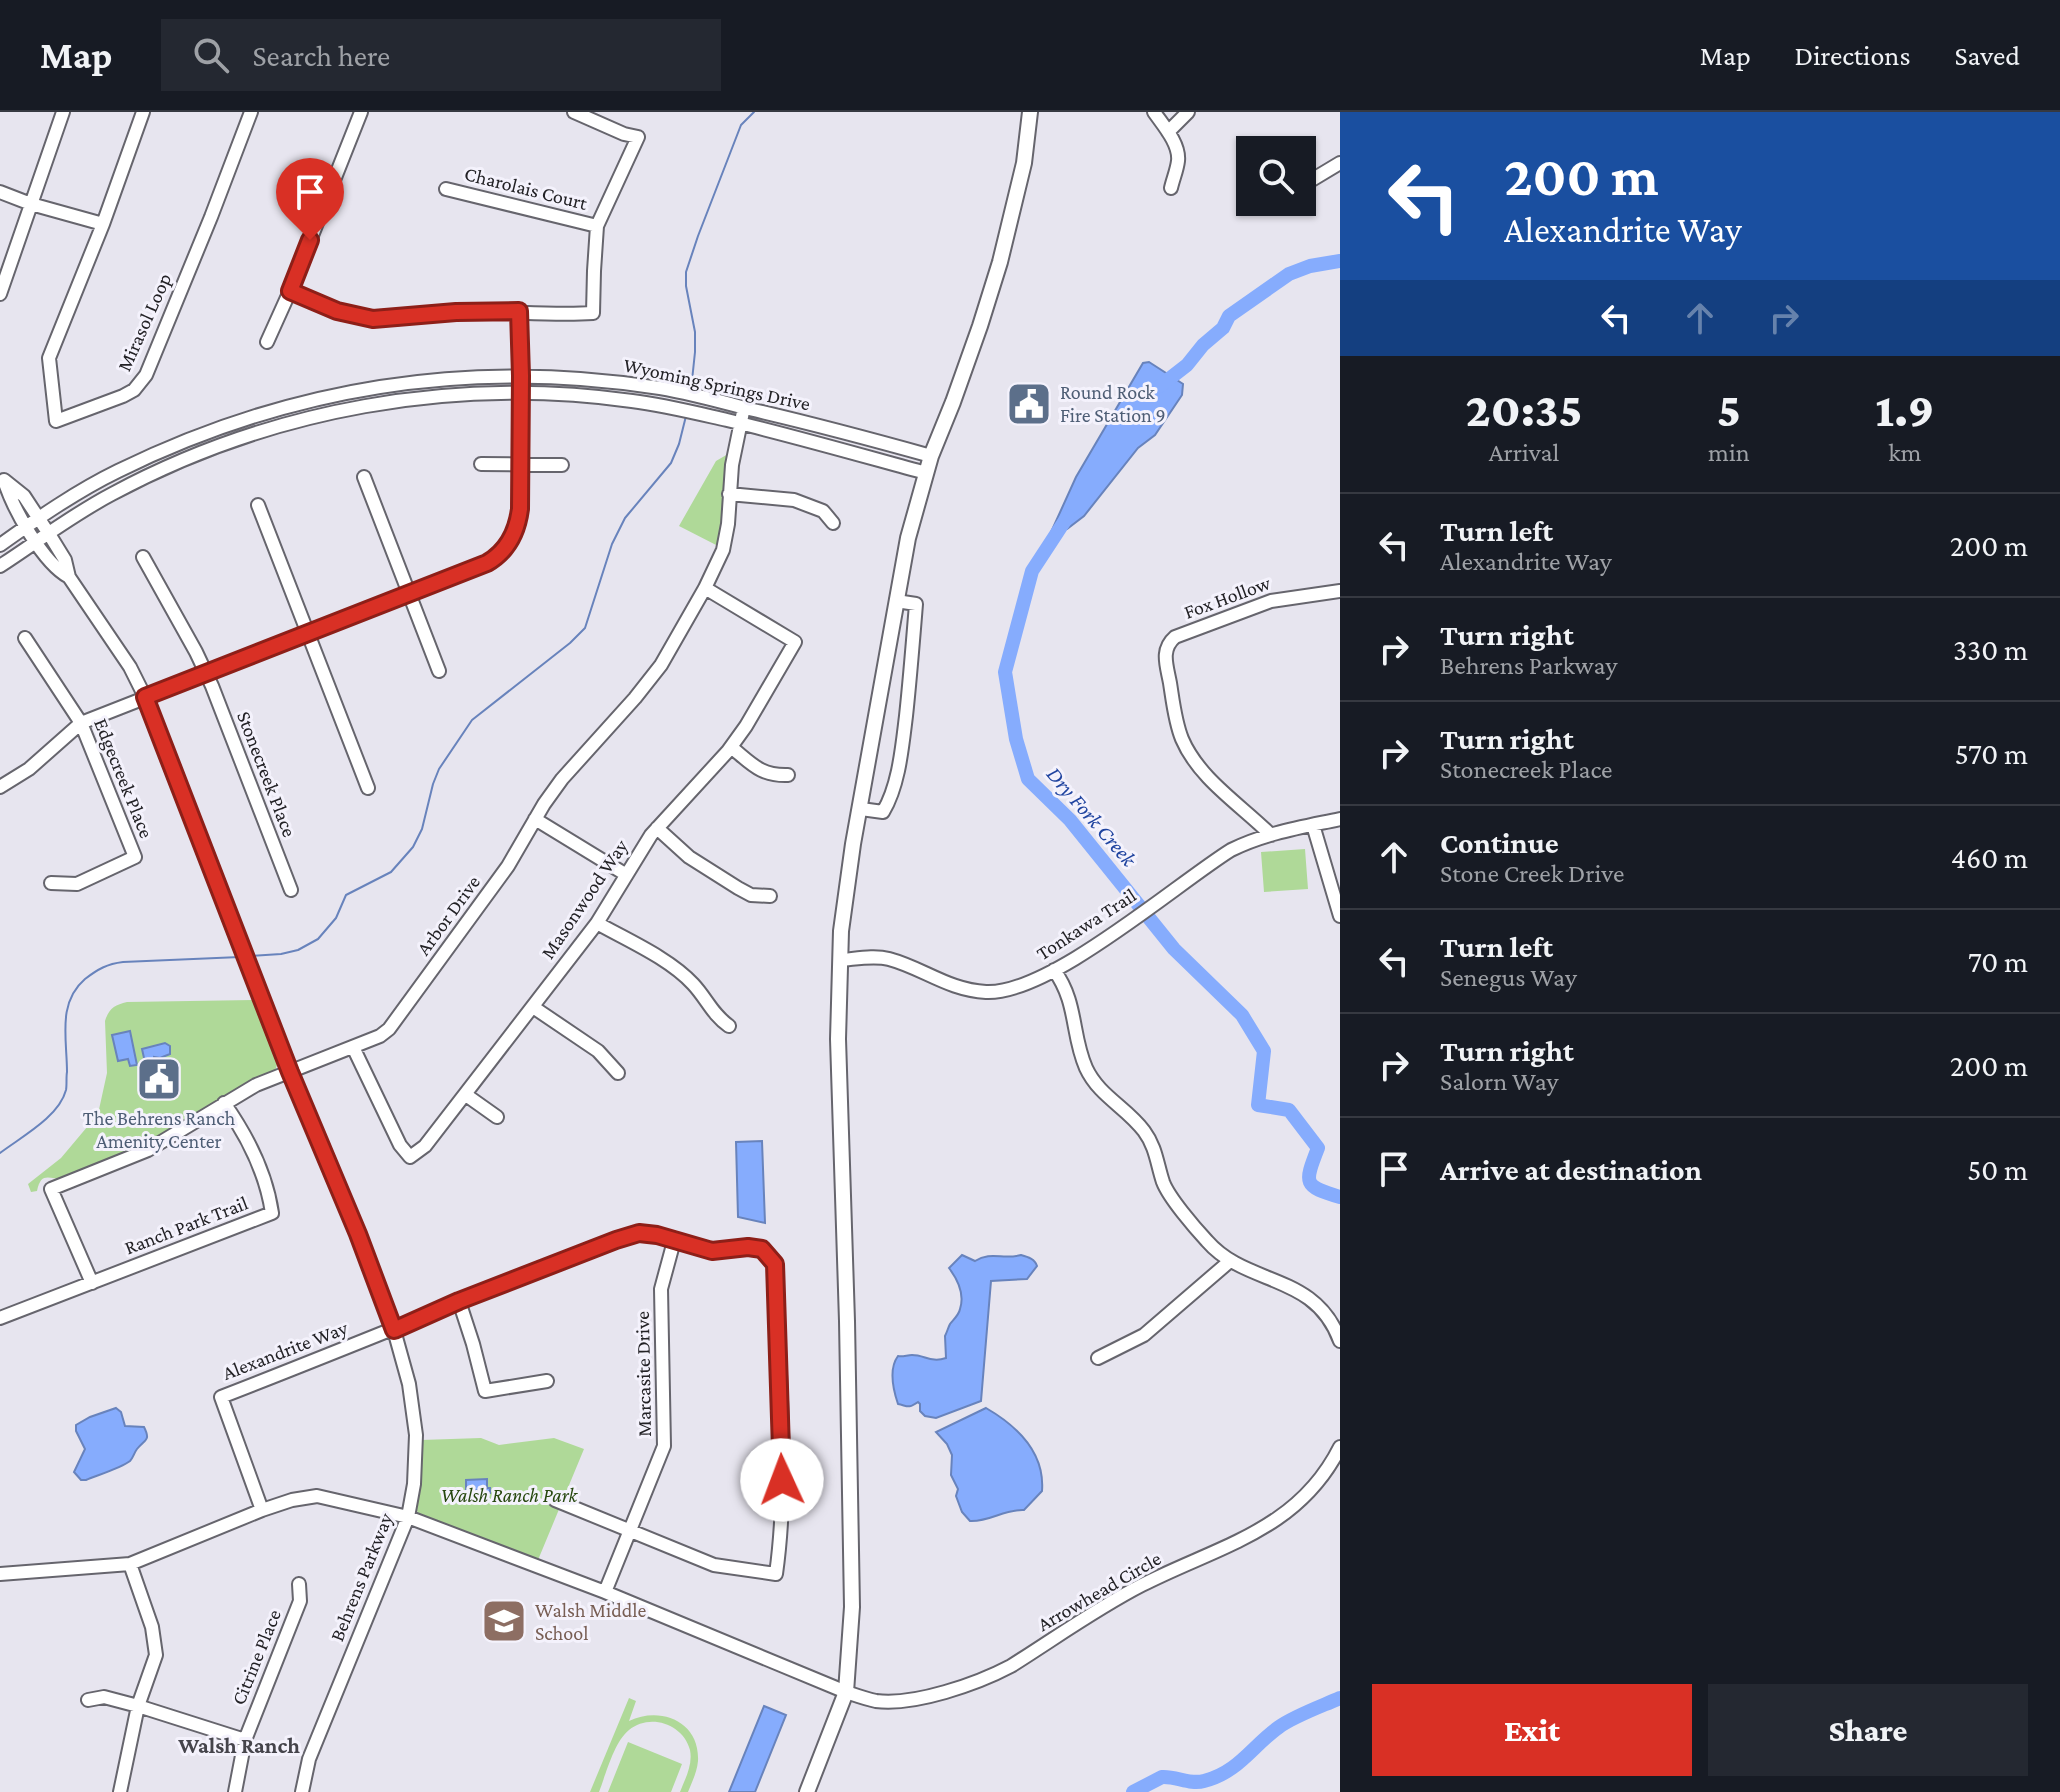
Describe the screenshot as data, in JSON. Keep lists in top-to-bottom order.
{
  "streets": {
    "street": [
      "Charolais Court",
      "Mirasol Loop",
      "Wyoming Springs Drive",
      "Fox Hollow",
      "Stonecreek Place",
      "Edgecreek Place",
      "Masonwood Way",
      "Arbor Drive",
      "Tonkawa Trail",
      "Ranch Park Trail",
      "Alexandrite Way",
      "Marcasite Drive",
      "Behrens Parkway",
      "Arrowhead Circle",
      "Citrine Place"
    ]
  },
  "crossings": [
    ["Wyoming Springs Drive", "Arbor Drive"],
    ["Wyoming Springs Drive", "Behrens Parkway"],
    ["Fox Hollow", "Tonkawa Trail"],
    ["Masonwood Way", "Arbor Drive"],
    ["Arbor Drive", "Ranch Park Trail"],
    ["Arbor Drive", "Behrens Parkway"],
    ["Alexandrite Way", "Marcasite Drive"],
    ["Alexandrite Way", "Behrens Parkway"],
    ["Alexandrite Way", "Arrowhead Circle"],
    ["Marcasite Drive", "Arrowhead Circle"],
    ["Behrens Parkway", "Arrowhead Circle"]
  ],
  "districts": ["Walsh Ranch"],
  "water": ["Dry Fork Creek"],
  "parks": ["Walsh Ranch Park"],
  "places": {
    "public building": ["Round Rock Fire Station 9", "The Behrens Ranch Amenity Center"],
    "school or university": ["Walsh Middle School"]
  },
  "page": {
    "header": "Map",
    "search": "Search here",
    "nav": ["Map", "Directions", "Saved"],
    "turn": ["200 m", "Alexandrite Way"],
    "eta": [
      "20:35",
      "Arrival",
      "5",
      "min",
      "1.9",
      "km"
    ],
    "list": [
      {
        "name": "Turn left",
        "note": "Alexandrite Way",
        "value": "200 m"
      },
      {
        "name": "Turn right",
        "note": "Behrens Parkway",
        "value": "330 m"
      },
      {
        "name": "Turn right",
        "note": "Stonecreek Place",
        "value": "570 m"
      },
      {
        "name": "Continue",
        "note": "Stone Creek Drive",
        "value": "460 m"
      },
      {
        "name": "Turn left",
        "note": "Senegus Way",
        "value": "70 m"
      },
      {
        "name": "Turn right",
        "note": "Salorn Way",
        "value": "200 m"
      },
      {
        "name": "Arrive at destination",
        "value": "50 m"
      }
    ],
    "buttons": ["Exit", "Share"]
  }
}
